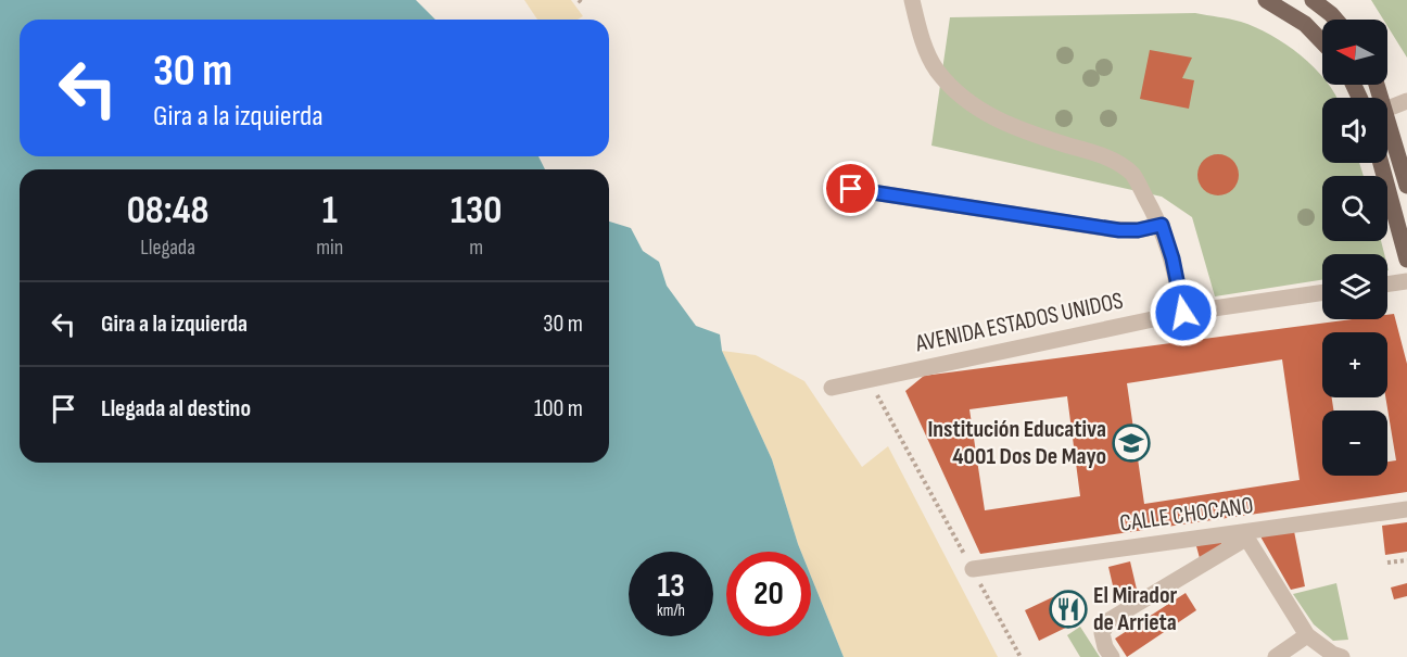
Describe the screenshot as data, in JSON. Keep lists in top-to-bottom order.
{
  "streets": {
    "street": ["AVENIDA ESTADOS UNIDOS", "CALLE CHOCANO"]
  },
  "places": {
    "school or university": ["Institución Educativa 4001 Dos De Mayo"],
    "restaurant": ["El Mirador de Arrieta"]
  },
  "north": "left",
  "page": {
    "map_buttons": ["+", "−"],
    "turn": ["30 m", "Gira a la izquierda"],
    "eta": [
      "08:48",
      "Llegada",
      "1",
      "min",
      "130",
      "m"
    ],
    "list": [
      {
        "name": "Gira a la izquierda",
        "value": "30 m"
      },
      {
        "name": "Llegada al destino",
        "value": "100 m"
      }
    ],
    "speed": "13 km/h",
    "limit": "20"
  }
}
